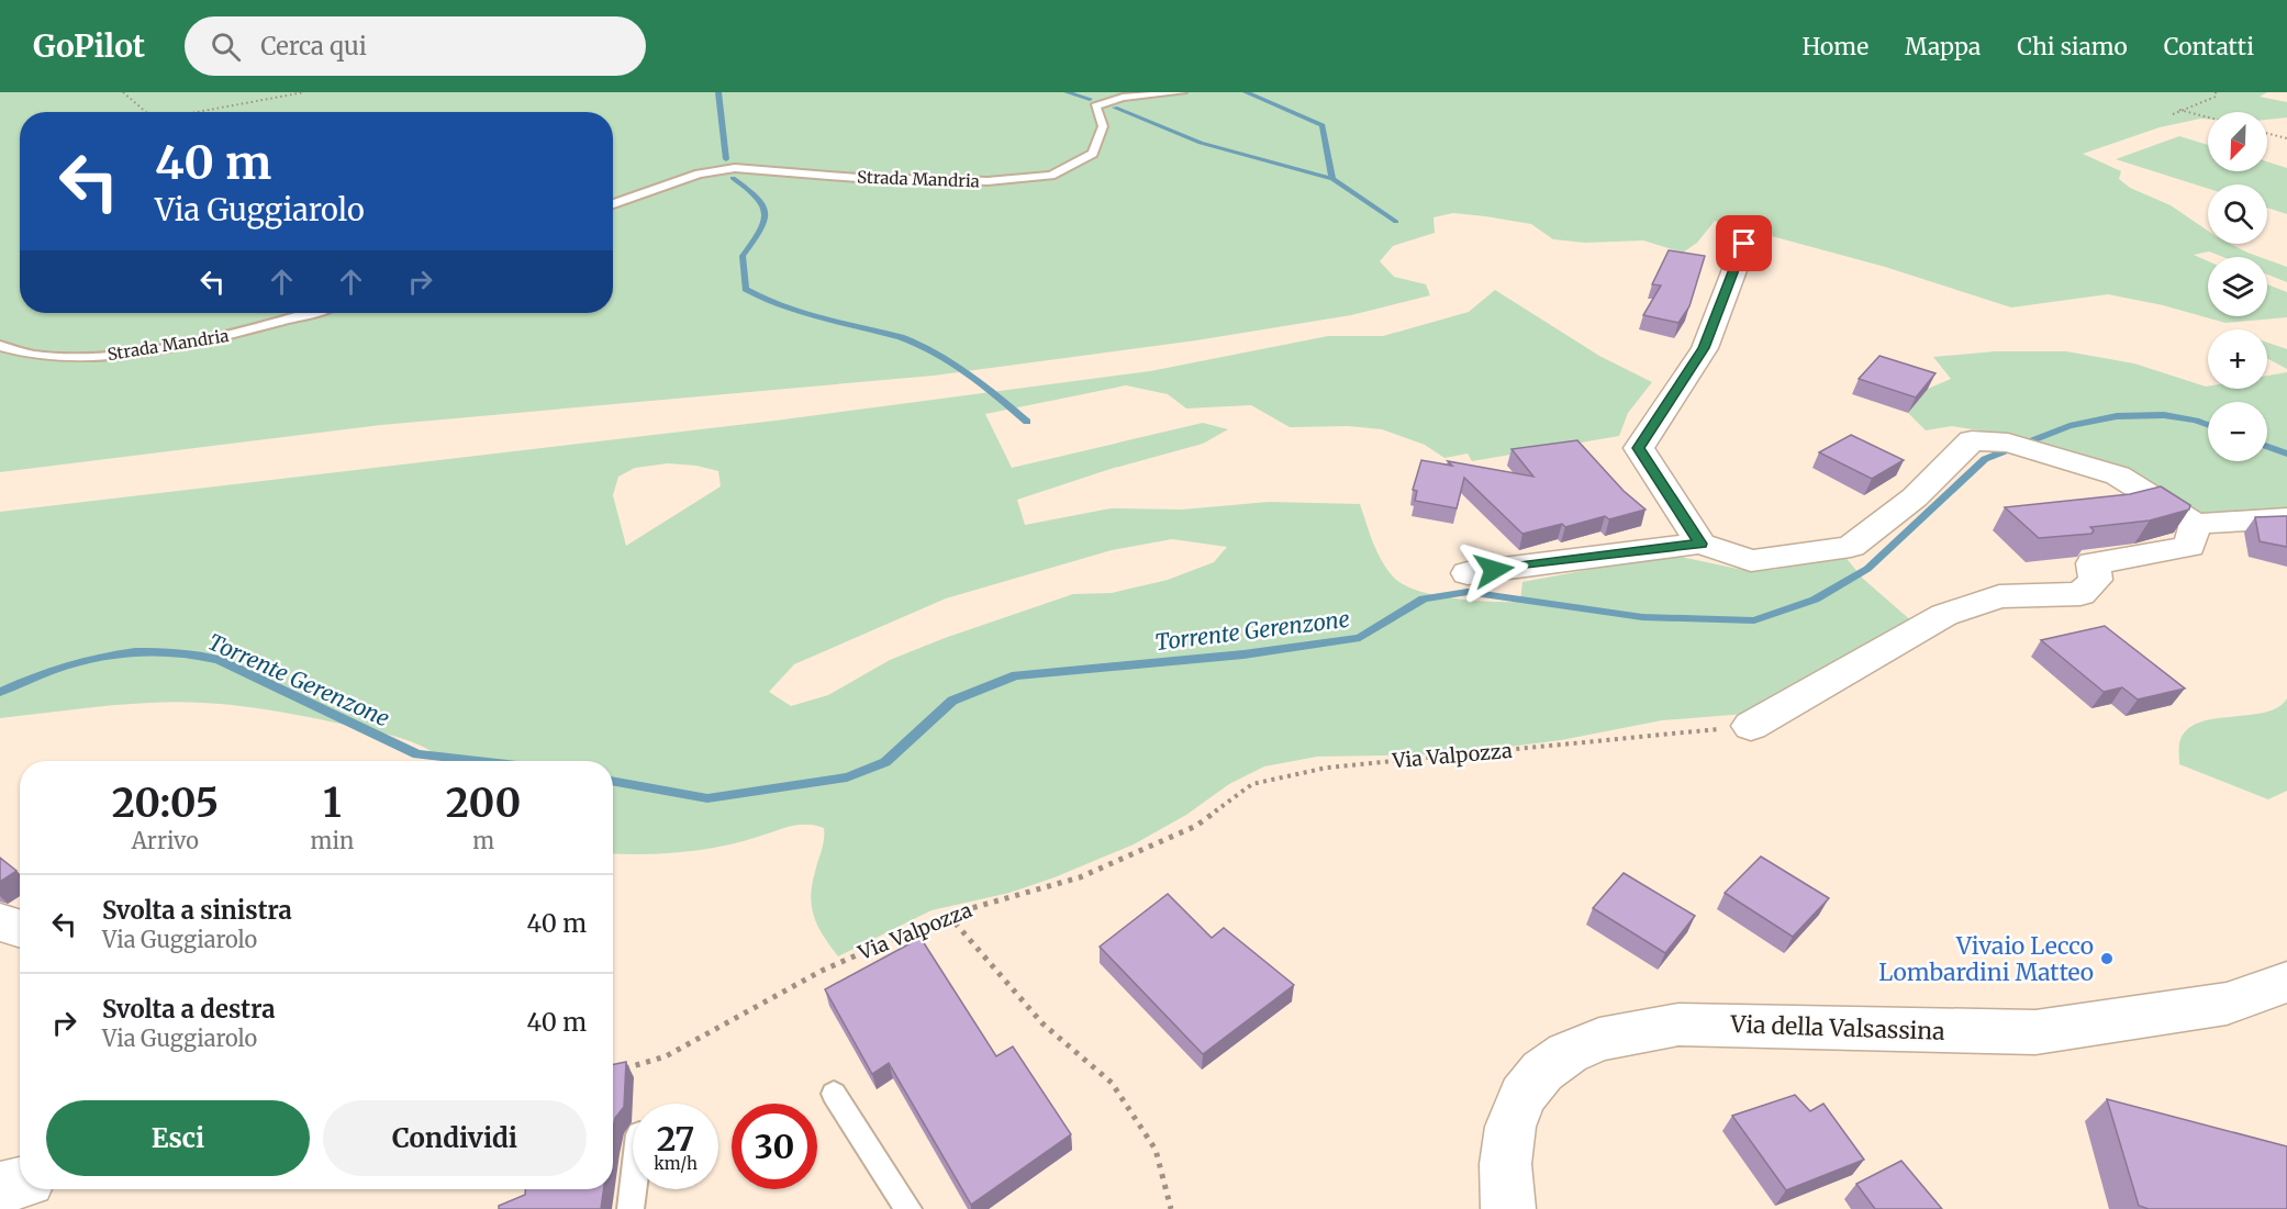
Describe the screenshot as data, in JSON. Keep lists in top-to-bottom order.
{
  "streets": {
    "street": ["Via della Valsassina"],
    "lane": ["Strada Mandria"],
    "path": ["Via Valpozza"]
  },
  "water": ["Torrente Gerenzone"],
  "places": ["Vivaio Lecco Lombardini Matteo"],
  "north": "bottom left",
  "page": {
    "header": "GoPilot",
    "search": "Cerca qui",
    "nav": [
      "Home",
      "Mappa",
      "Chi siamo",
      "Contatti"
    ],
    "map_buttons": ["+", "−"],
    "turn": ["40 m", "Via Guggiarolo"],
    "eta": [
      "20:05",
      "Arrivo",
      "1",
      "min",
      "200",
      "m"
    ],
    "list": [
      {
        "name": "Svolta a sinistra",
        "note": "Via Guggiarolo",
        "value": "40 m"
      },
      {
        "name": "Svolta a destra",
        "note": "Via Guggiarolo",
        "value": "40 m"
      }
    ],
    "buttons": ["Esci", "Condividi"],
    "speed": "27 km/h",
    "limit": "30"
  }
}
